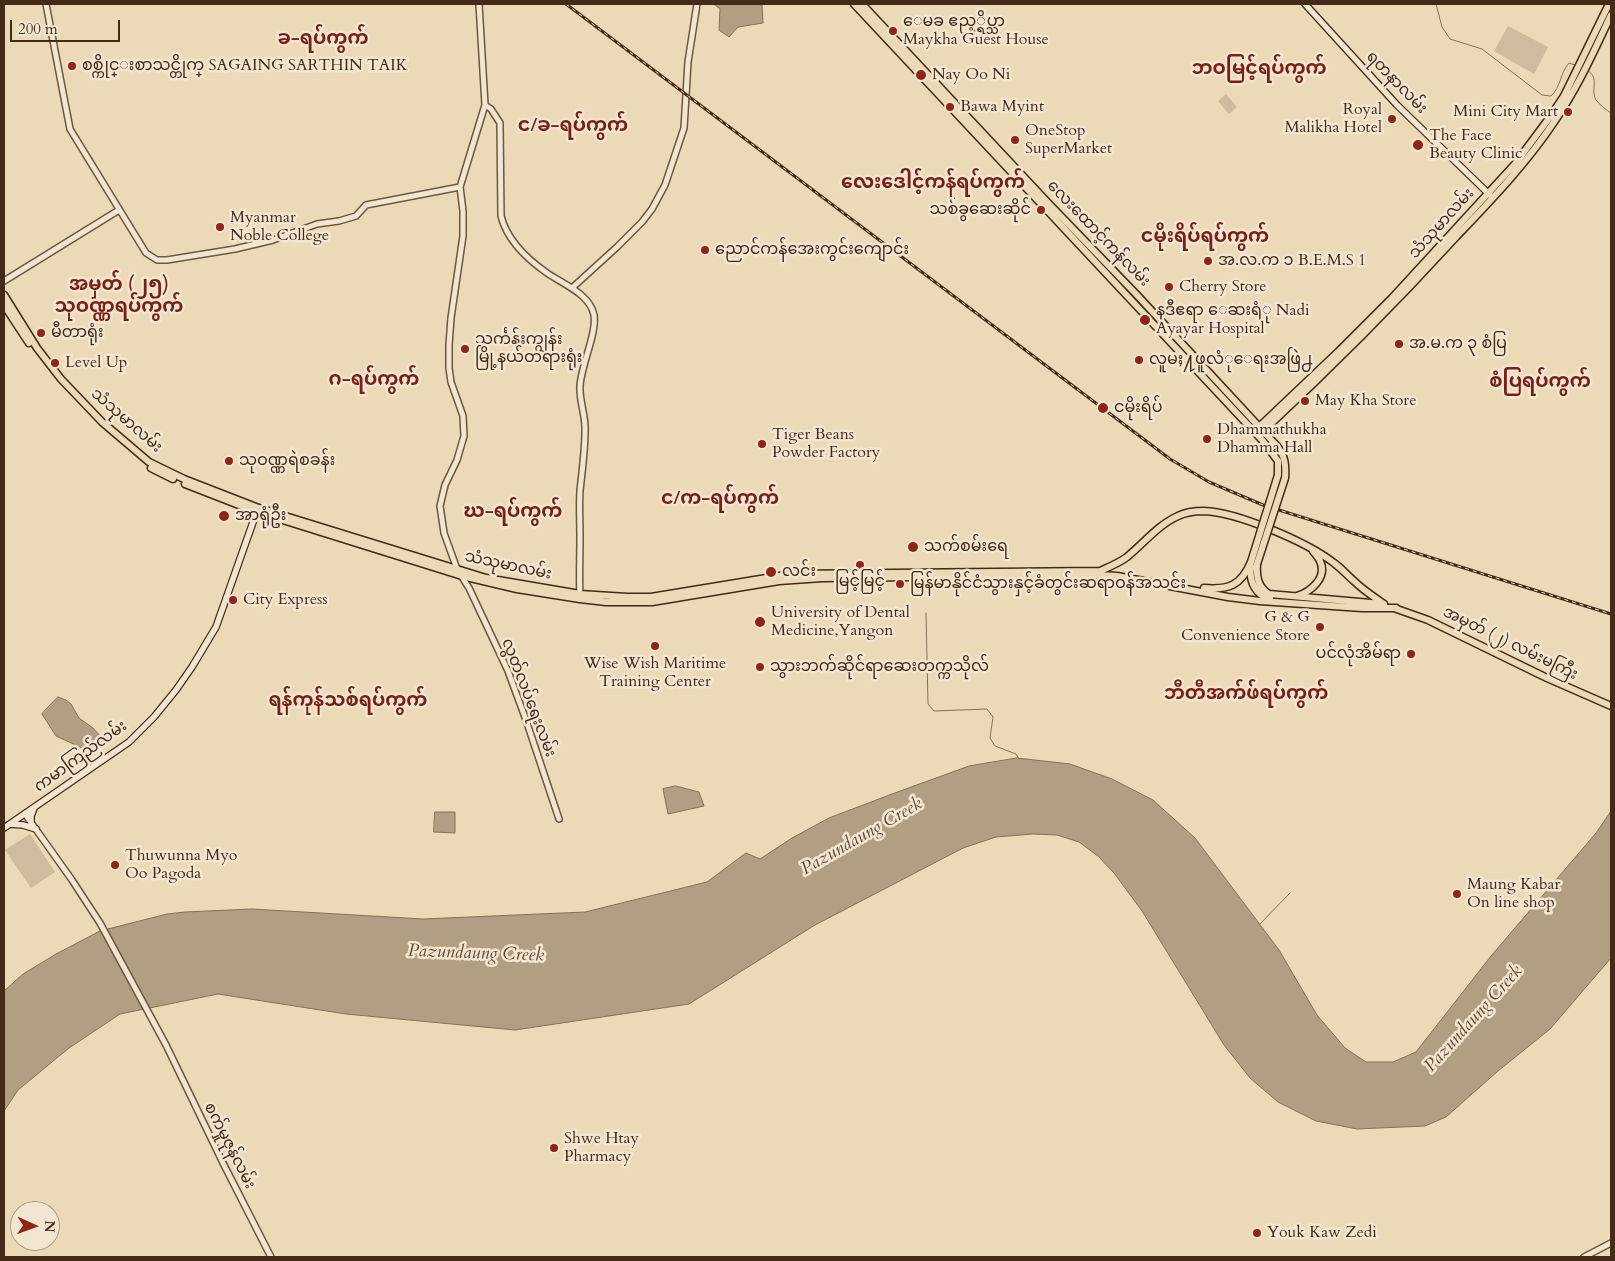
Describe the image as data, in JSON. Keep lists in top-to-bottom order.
{
  "streets": {
    "main road": [
      "ရတနာလမ်း",
      "သံသုမာလမ်း",
      "လေးထောင့်ကန်လမ်း",
      "အမှတ် (၂) လမ်းမကြီး",
      "ကမာကြည်လမ်း"
    ],
    "street": ["လွတ်လပ်ရေးလမ်း", "စက်မှုဇုန်လမ်း"]
  },
  "crossings": [
    ["ရတနာလမ်း", "သံသုမာလမ်း"],
    ["သံသုမာလမ်း", "လေးထောင့်ကန်လမ်း"],
    ["သံသုမာလမ်း", "လွတ်လပ်ရေးလမ်း"],
    ["သံသုမာလမ်း", "ကမာကြည်လမ်း"],
    ["လေးထောင့်ကန်လမ်း", "အမှတ် (၂) လမ်းမကြီး"],
    ["ကမာကြည်လမ်း", "စက်မှုဇုန်လမ်း"]
  ],
  "districts": [
    "ခ-ရပ်ကွက်",
    "ဘဝမြင့်ရပ်ကွက်",
    "င/ခ-ရပ်ကွက်",
    "လေးဒေါင့်ကန်ရပ်ကွက်",
    "ငမိုးရိပ်ရပ်ကွက်",
    "အမှတ် (၂၅) သုဝဏ္ဏရပ်ကွက်",
    "ဂ-ရပ်ကွက်",
    "စံပြရပ်ကွက်",
    "င/က-ရပ်ကွက်",
    "ဃ-ရပ်ကွက်",
    "ဘီတီအက်ဖ်ရပ်ကွက်",
    "ရန်ကုန်သစ်ရပ်ကွက်"
  ],
  "water": ["Pazundaung Creek"],
  "places": [
    "ေမခ ဧည့္ရိပ္သာ Maykha Guest House",
    "စစ္ကိုင္းစာသင္တိုက္ SAGAING SARTHIN TAIK",
    "Nay Oo Ni",
    "Bawa Myint",
    "Mini City Mart",
    "Royal Malikha Hotel",
    "OneStop SuperMarket",
    "The Face Beauty Clinic",
    "သစ်ခွဆေးဆိုင်",
    "Myanmar Noble College",
    "ညောင်ကန်အေးကွင်းကျောင်း",
    "အ.လ.က ၁ B.E.M.S 1",
    "Cherry Store",
    "နဒီဧရာ ေဆးရံု Nadi Ayayar Hospital",
    "မီတာရုံး",
    "အ.မ.က ၃ စံပြ",
    "သင်္ကန်းကျွန်း မြို့နယ်တရားရုံး",
    "လူမႈ႔ဖူလံုေရးအဖြဲ႕",
    "Level Up",
    "May Kha Store",
    "ငမိုးရိပ်",
    "Dhammathukha Dhamma Hall",
    "Tiger Beans Powder Factory",
    "သုဝဏ္ဏရဲစခန်း",
    "အာရုံဦး",
    "သက်စမ်းရေ",
    "မြင့်မြင့်",
    "လင်း",
    "မြန်မာနိုင်ငံသွားနှင့်ခံတွင်းဆရာဝန်အသင်း",
    "City Express",
    "University of Dental Medicine,Yangon",
    "G & G Convenience Store",
    "Wise Wish Maritime Training Center",
    "ပင်လုံအိမ်ရာ",
    "သွားဘက်‌ဆိုင်ရာဆေးတက္ကသိုလ်",
    "Thuwunna Myo Oo Pagoda",
    "Maung Kabar On line shop",
    "Shwe Htay Pharmacy",
    "Youk Kaw Zedi"
  ],
  "scale_bar": "200 m",
  "north": "right"
}
